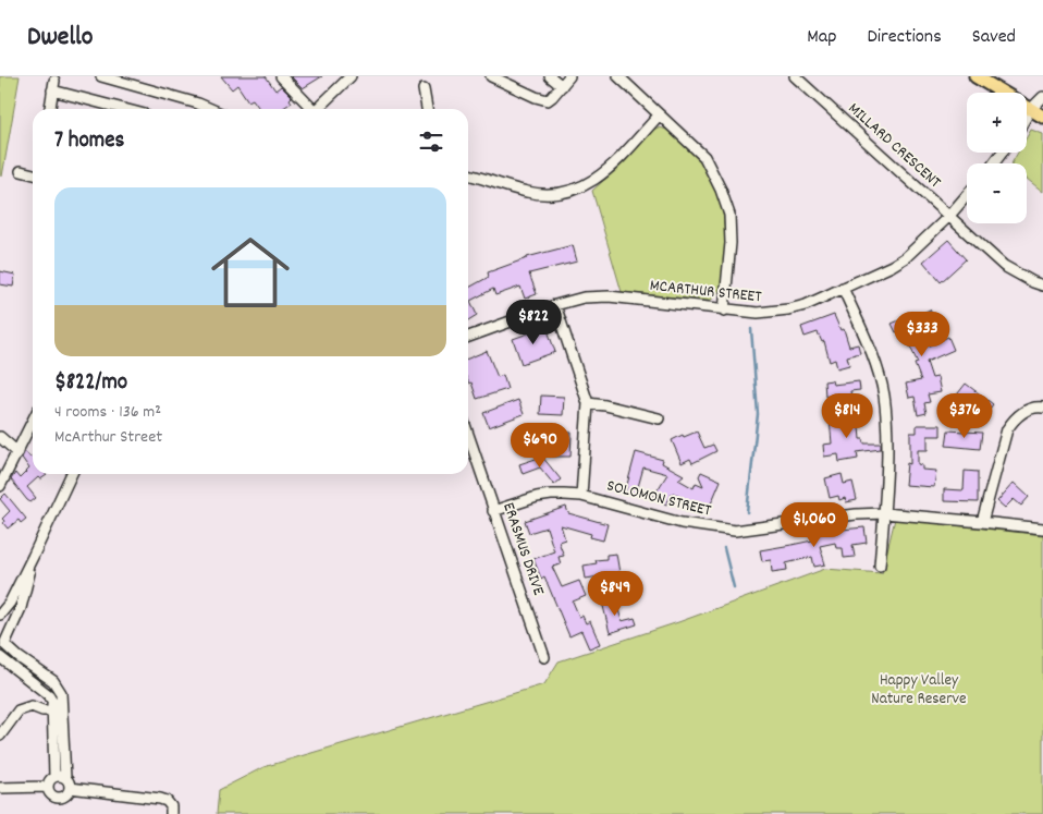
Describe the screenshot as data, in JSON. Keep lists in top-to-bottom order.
{
  "streets": {
    "street": [
      "MILLARD CRESCENT",
      "MCARTHUR STREET",
      "SOLOMON STREET",
      "ERASMUS DRIVE"
    ]
  },
  "crossings": [
    ["MILLARD CRESCENT", "MCARTHUR STREET"],
    ["SOLOMON STREET", "ERASMUS DRIVE"]
  ],
  "parks": ["Happy Valley Nature Reserve"],
  "page": {
    "header": "Dwello",
    "nav": ["Map", "Directions", "Saved"],
    "map_buttons": ["+", "−"],
    "heading": "7 homes",
    "list": [
      {
        "name": "$822/mo",
        "note": "4 rooms · 136 m² · McArthur Street"
      }
    ],
    "price": [
      "$822",
      "$333",
      "$814",
      "$376",
      "$690",
      "$1,060",
      "$849"
    ]
  }
}
